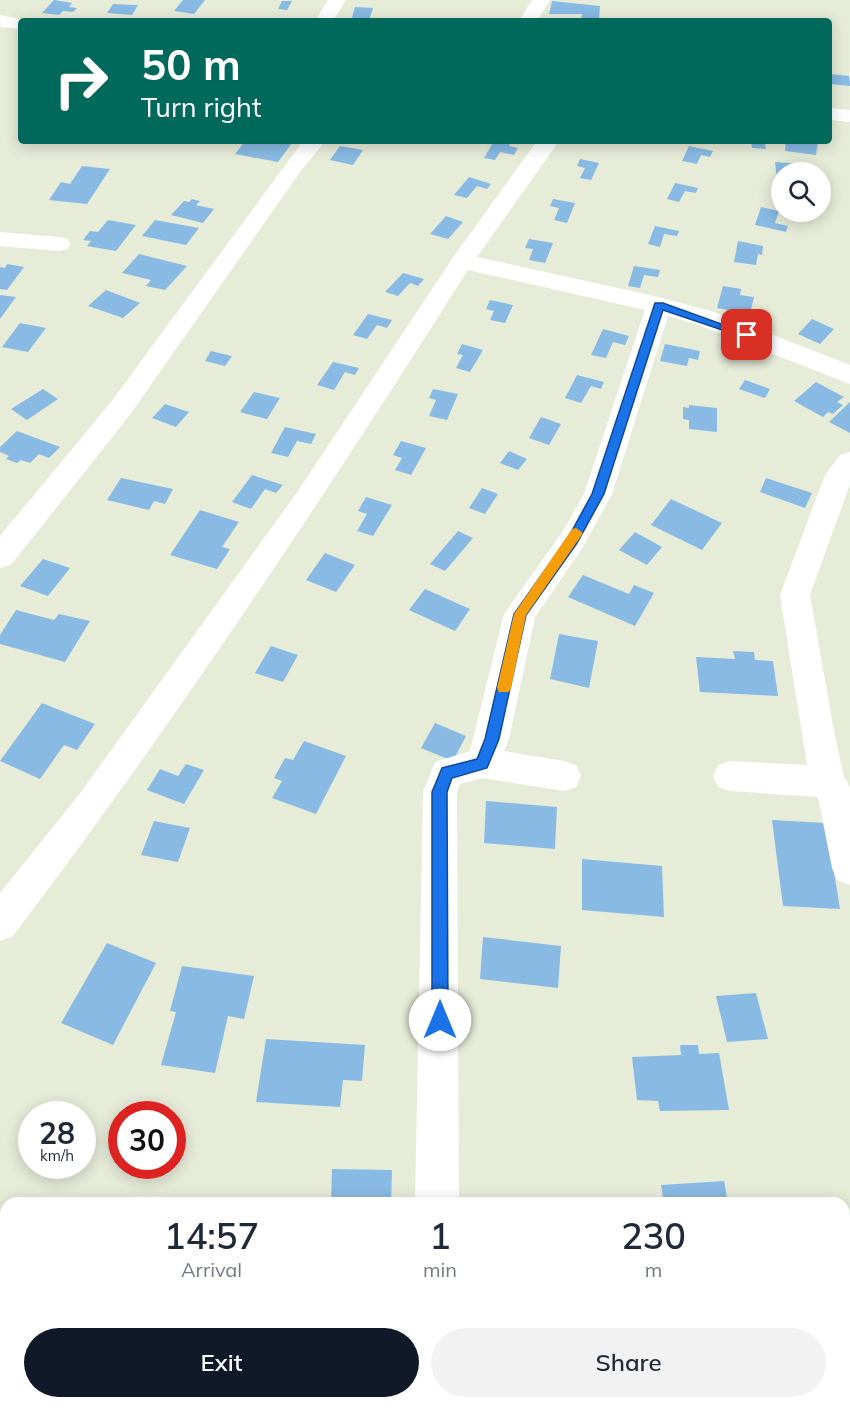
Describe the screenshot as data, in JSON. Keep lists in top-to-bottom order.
{
  "page": {
    "turn": ["50 m", "Turn right"],
    "speed": "28 km/h",
    "limit": "30",
    "eta": [
      "14:57",
      "Arrival",
      "1",
      "min",
      "230",
      "m"
    ],
    "buttons": ["Exit", "Share"]
  }
}
